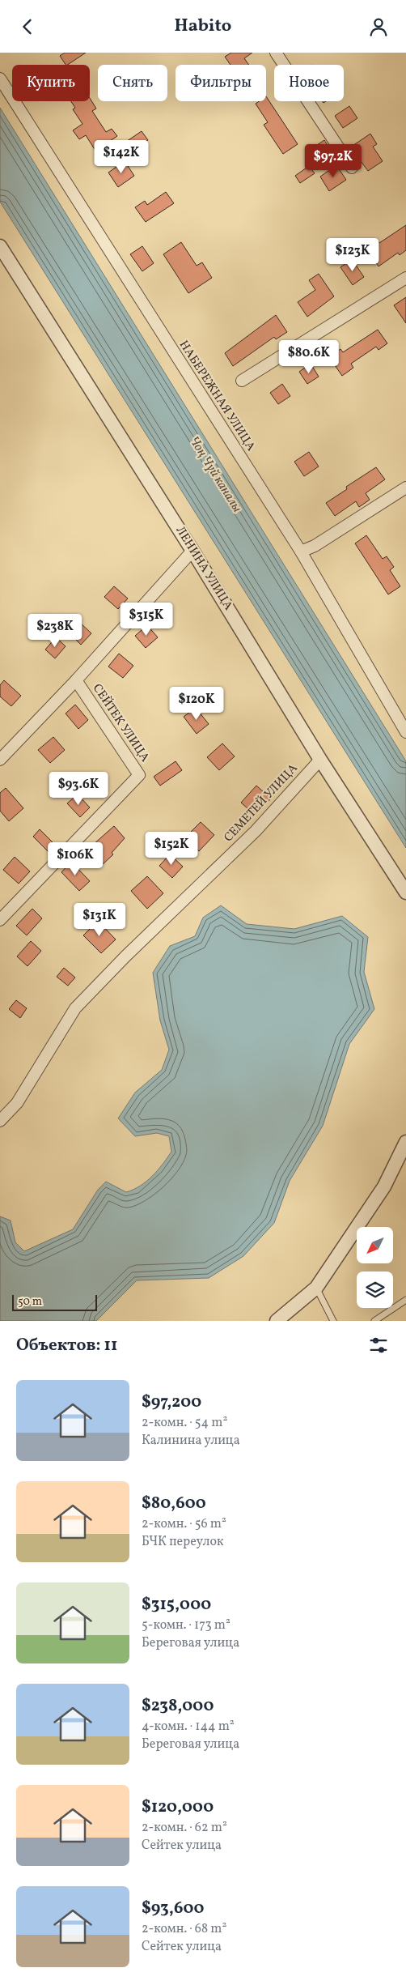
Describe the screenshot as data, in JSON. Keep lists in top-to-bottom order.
{
  "streets": {
    "street": [
      "НАБЕРЕЖНАЯ УЛИЦА",
      "ЛЕНИНА УЛИЦА",
      "СЕЙТЕК УЛИЦА",
      "СЕМЕТЕЙ УЛИЦА"
    ]
  },
  "crossings": [
    ["ЛЕНИНА УЛИЦА", "СЕМЕТЕЙ УЛИЦА"]
  ],
  "water": ["Чоң Чүй каналы"],
  "scale_bar": "50 m",
  "north": "bottom left",
  "page": {
    "header": "Habito",
    "chip": [
      "Купить",
      "Снять",
      "Фильтры",
      "Новое"
    ],
    "price": [
      "$142K",
      "$97.2K",
      "$123K",
      "$80.6K",
      "$315K",
      "$238K",
      "$120K",
      "$93.6K",
      "$152K",
      "$106K",
      "$131K"
    ],
    "scale": "50 m",
    "heading": "Объектов: 11",
    "list": [
      {
        "name": "$97,200",
        "note": "2-комн. · 54 m² · Калинина улица"
      },
      {
        "name": "$80,600",
        "note": "2-комн. · 56 m² · БЧК переулок"
      },
      {
        "name": "$315,000",
        "note": "5-комн. · 173 m² · Береговая улица"
      },
      {
        "name": "$238,000",
        "note": "4-комн. · 144 m² · Береговая улица"
      },
      {
        "name": "$120,000",
        "note": "2-комн. · 62 m² · Сейтек улица"
      },
      {
        "name": "$93,600",
        "note": "2-комн. · 68 m² · Сейтек улица"
      }
    ]
  }
}
